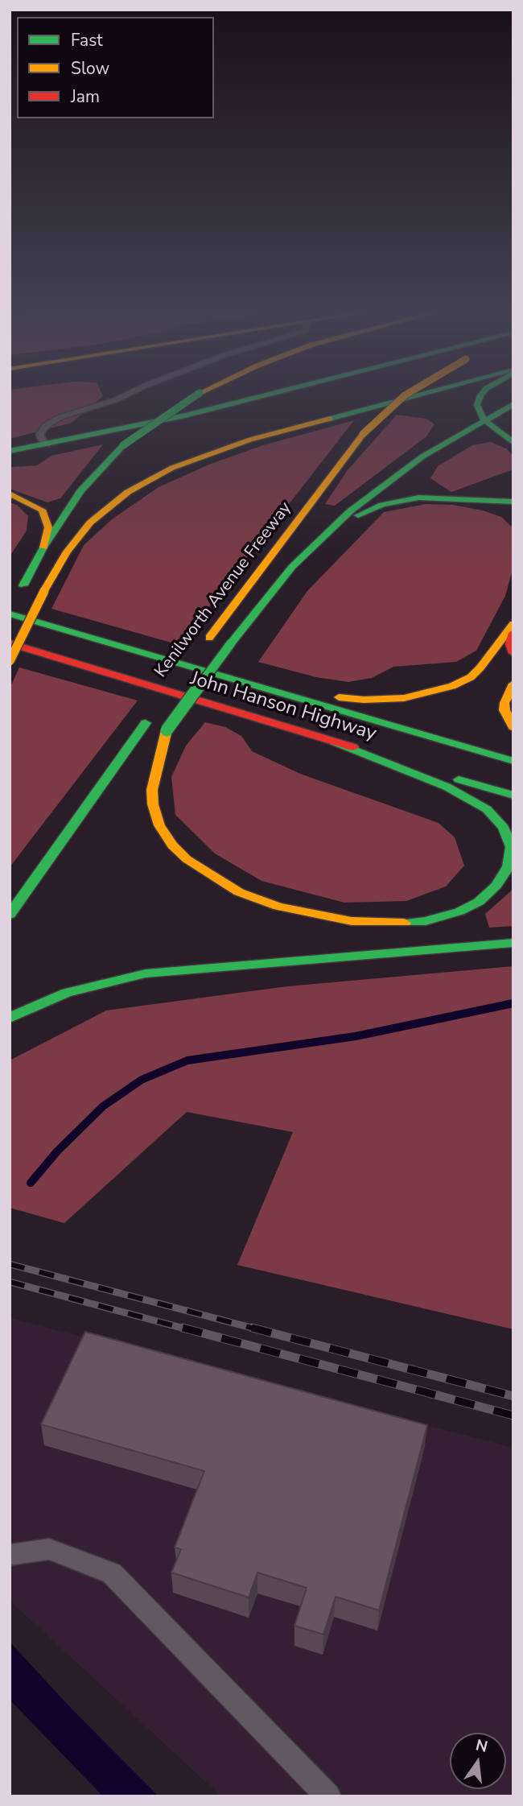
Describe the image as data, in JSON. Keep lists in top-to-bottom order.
{
  "streets": {
    "main road": ["Kenilworth Avenue Freeway", "John Hanson Highway"]
  },
  "legend": ["Fast", "Slow", "Jam"],
  "north": "top"
}
